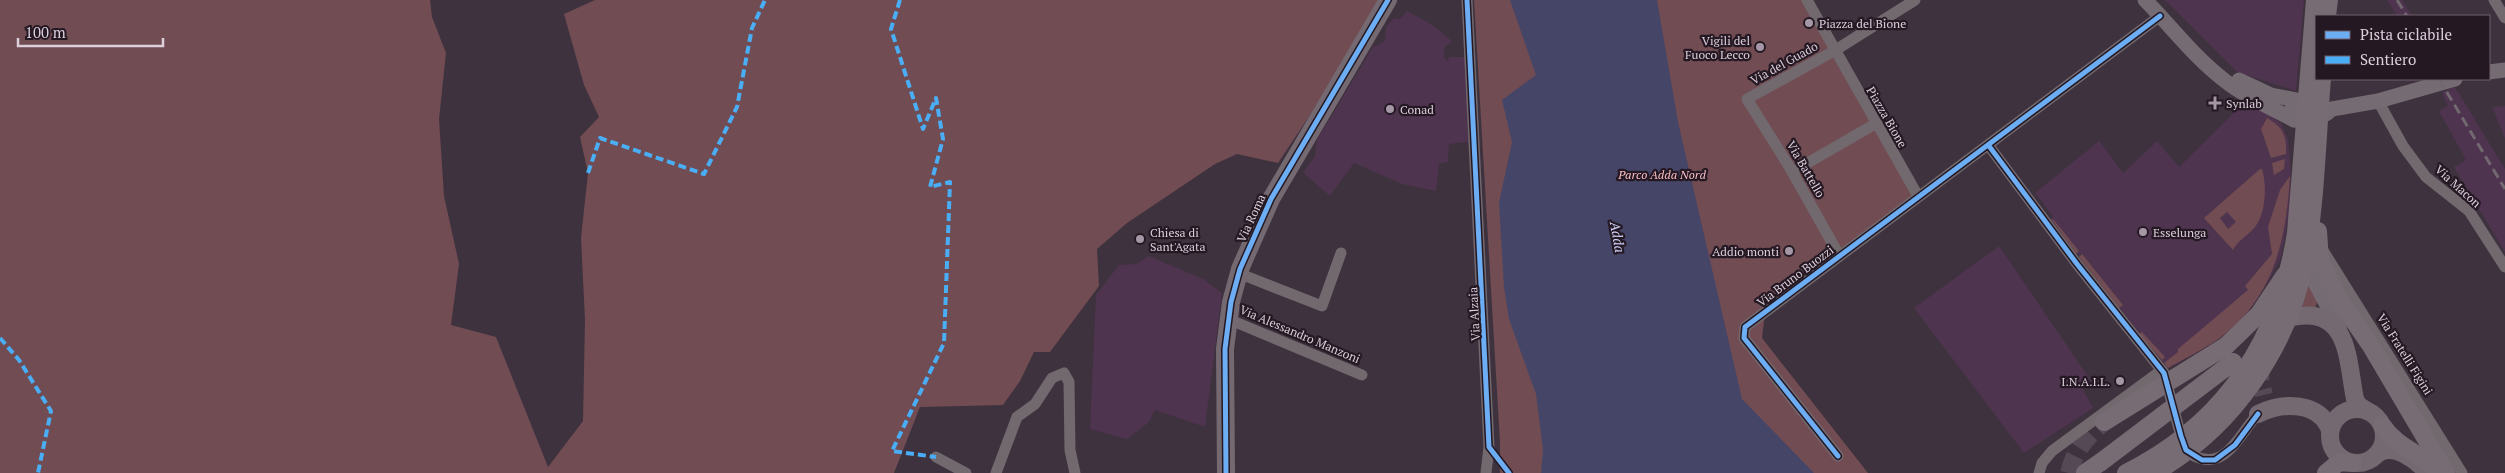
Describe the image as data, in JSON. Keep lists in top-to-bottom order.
{
  "streets": {
    "main road": ["Via Roma"],
    "street": [
      "Via del Guado",
      "Piazza Bione",
      "Via Battello",
      "Via Macon",
      "Via Bruno Buozzi",
      "Via Alzaia",
      "Via Alessandro Manzoni",
      "Via Fratelli Figini"
    ]
  },
  "crossings": [
    ["Via del Guado", "Piazza Bione"],
    ["Via del Guado", "Via Battello"],
    ["Piazza Bione", "Via Bruno Buozzi"],
    ["Via Battello", "Via Bruno Buozzi"],
    ["Via Roma", "Via Alessandro Manzoni"]
  ],
  "water": ["Adda"],
  "parks": ["Parco Adda Nord"],
  "places": {
    "other": [
      "Piazza del Bione",
      "Vigili del Fuoco Lecco",
      "Conad",
      "Esselunga",
      "Chiesa di Sant'Agata",
      "Addio monti",
      "I.N.A.I.L."
    ],
    "health": ["Synlab"]
  },
  "legend": ["Pista ciclabile", "Sentiero"],
  "scale_bar": "100 m"
}
